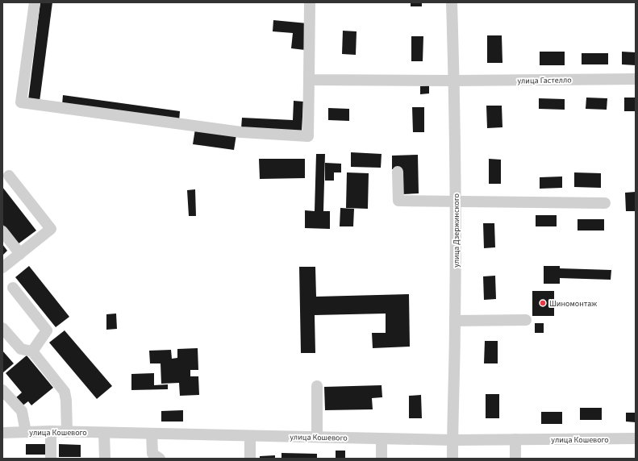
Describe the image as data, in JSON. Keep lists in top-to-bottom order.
{
  "streets": {
    "street": ["улица Гастелло", "улица Дзержинского", "улица Кошевого"]
  },
  "crossings": [
    ["улица Гастелло", "улица Дзержинского"],
    ["улица Дзержинского", "улица Кошевого"]
  ],
  "places": ["Шиномонтаж"]
}
